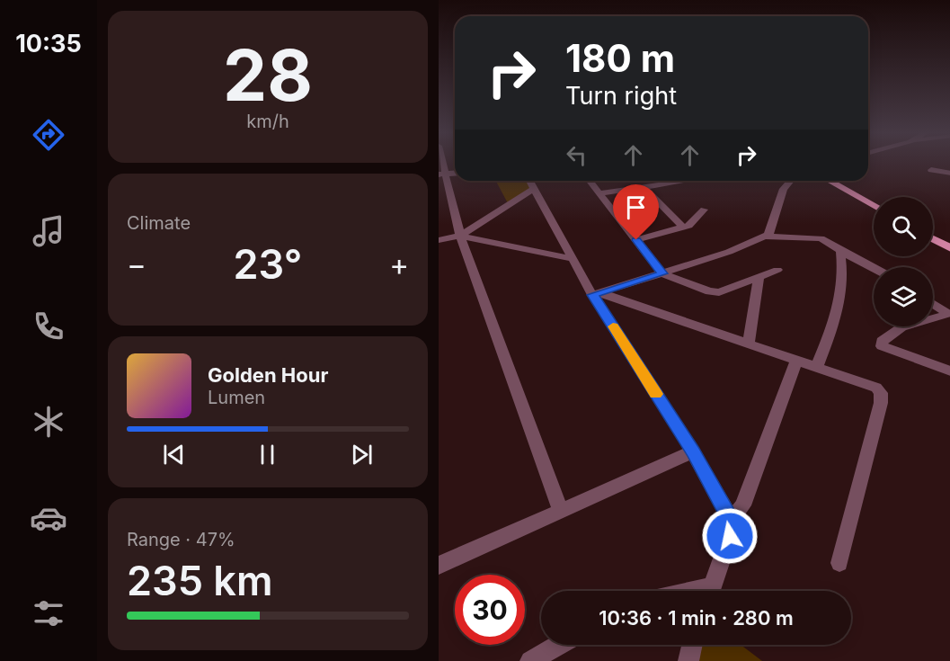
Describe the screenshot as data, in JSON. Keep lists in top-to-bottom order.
{
  "page": {
    "tabs": "10:35",
    "tile": [
      ["28", "km/h"],
      "Climate",
      ["Range · 47%", "235 km"]
    ],
    "turn": ["180 m", "Turn right"],
    "heat": ["−", "23°", "+"],
    "song": ["Golden Hour", "Lumen"],
    "limit": "30",
    "trip": "10:36 · 1 min · 280 m"
  }
}
